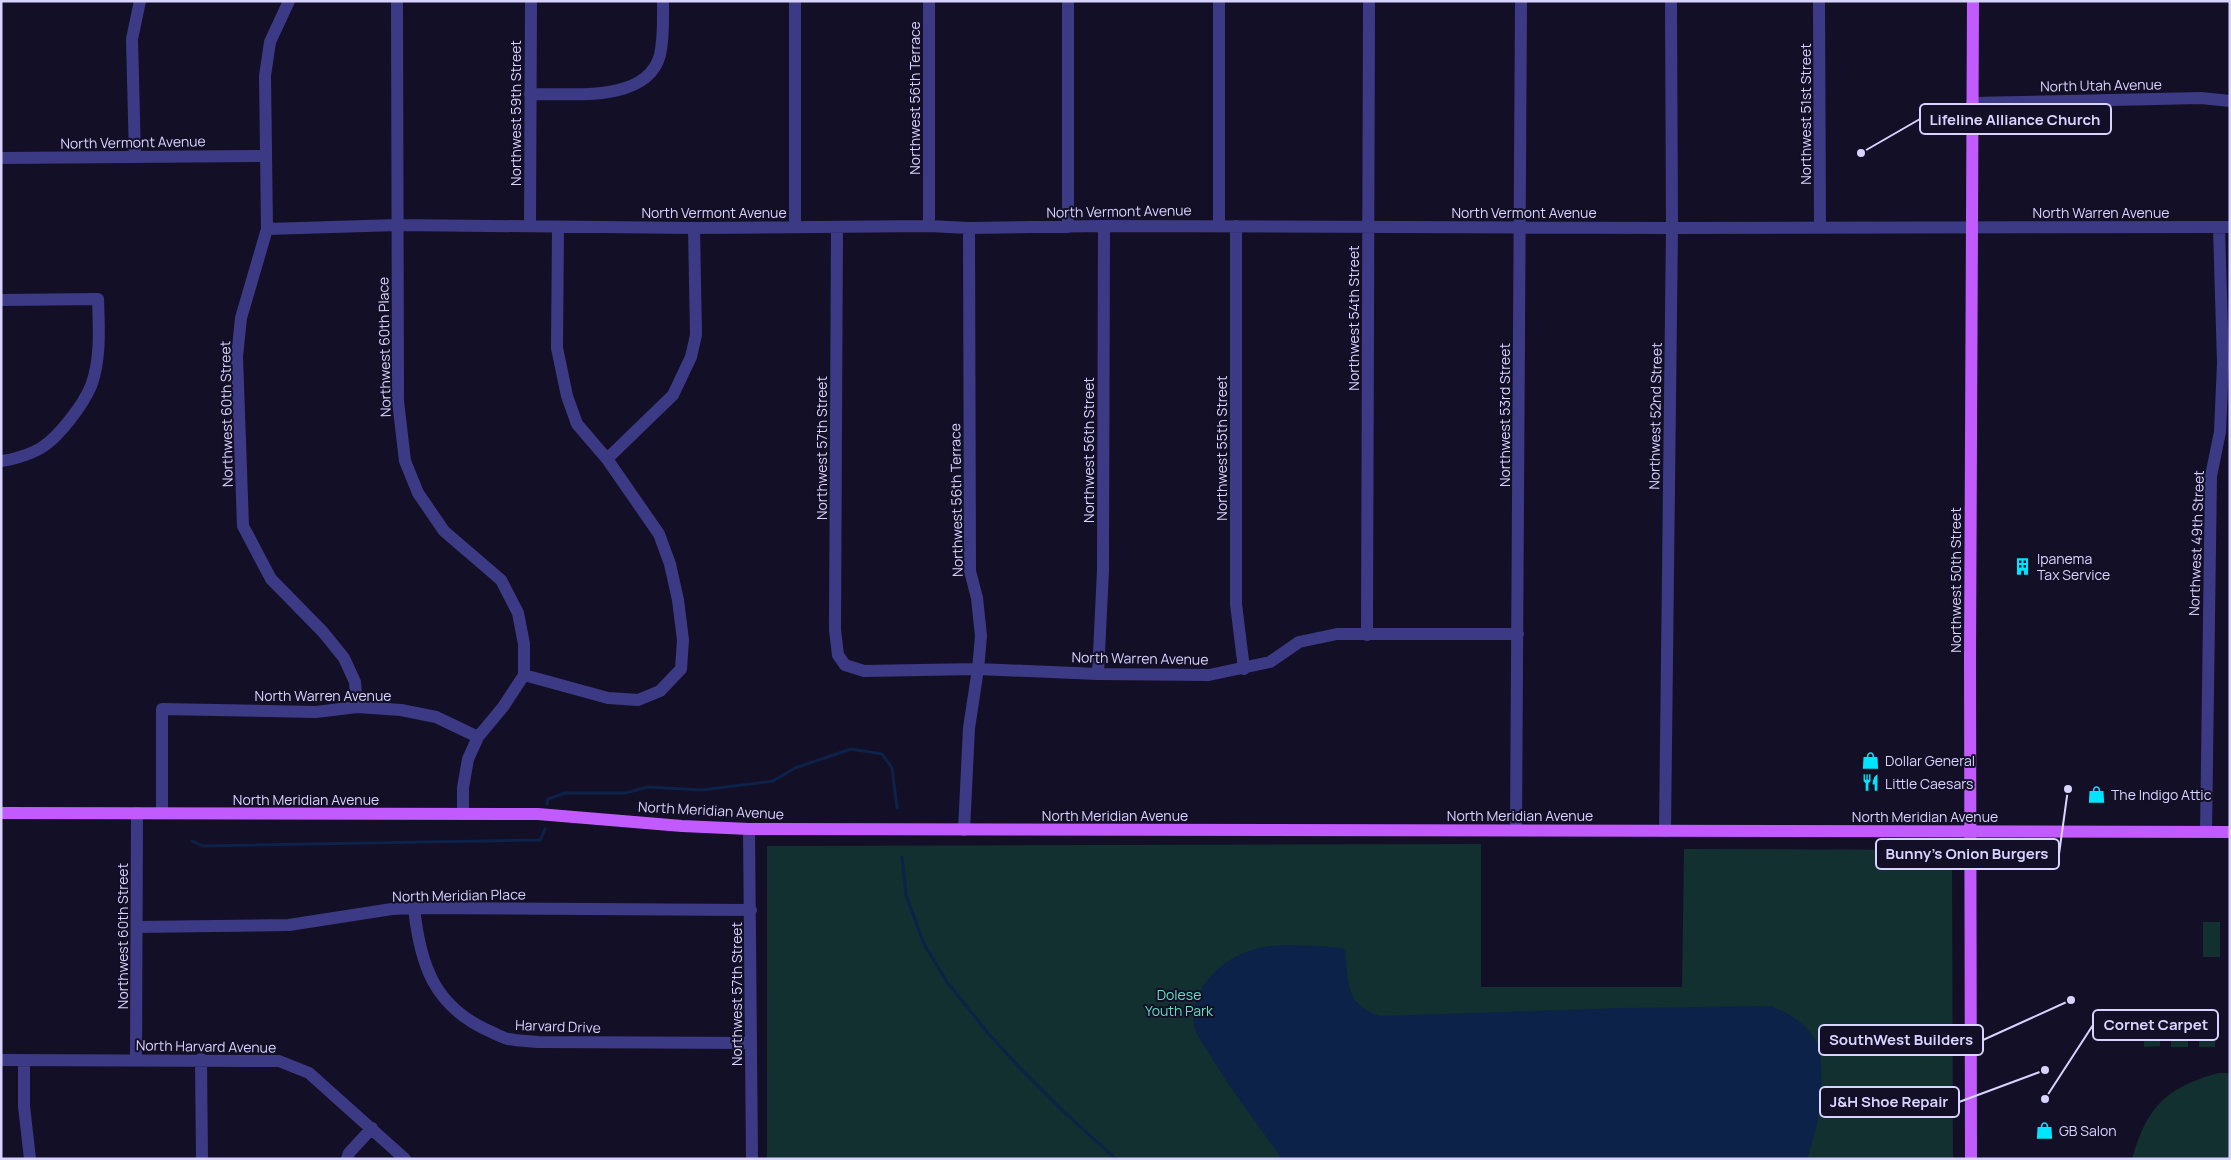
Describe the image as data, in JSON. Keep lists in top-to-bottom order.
{
  "streets": {
    "main road": ["Northwest 50th Street", "North Meridian Avenue"],
    "street": [
      "North Utah Avenue",
      "Northwest 56th Terrace",
      "Northwest 59th Street",
      "Northwest 51st Street",
      "North Vermont Avenue",
      "North Warren Avenue",
      "Northwest 54th Street",
      "Northwest 60th Place",
      "Northwest 60th Street",
      "Northwest 53rd Street",
      "Northwest 52nd Street",
      "Northwest 57th Street",
      "Northwest 55th Street",
      "Northwest 56th Street",
      "Northwest 49th Street",
      "North Meridian Place",
      "Harvard Drive",
      "North Harvard Avenue"
    ]
  },
  "crossings": [
    ["North Utah Avenue", "Northwest 50th Street"],
    ["Northwest 56th Terrace", "North Vermont Avenue"],
    ["Northwest 56th Terrace", "North Warren Avenue"],
    ["Northwest 56th Terrace", "North Meridian Avenue"],
    ["Northwest 59th Street", "North Vermont Avenue"],
    ["Northwest 51st Street", "North Vermont Avenue"],
    ["North Vermont Avenue", "North Warren Avenue"],
    ["North Vermont Avenue", "Northwest 54th Street"],
    ["North Vermont Avenue", "Northwest 60th Place"],
    ["North Vermont Avenue", "Northwest 60th Street"],
    ["North Vermont Avenue", "Northwest 53rd Street"],
    ["North Vermont Avenue", "Northwest 52nd Street"],
    ["North Vermont Avenue", "Northwest 57th Street"],
    ["North Vermont Avenue", "Northwest 55th Street"],
    ["North Vermont Avenue", "Northwest 56th Street"],
    ["North Vermont Avenue", "Northwest 50th Street"],
    ["North Warren Avenue", "Northwest 54th Street"],
    ["North Warren Avenue", "Northwest 60th Street"],
    ["North Warren Avenue", "Northwest 53rd Street"],
    ["North Warren Avenue", "Northwest 57th Street"],
    ["North Warren Avenue", "Northwest 55th Street"],
    ["North Warren Avenue", "Northwest 56th Street"],
    ["North Warren Avenue", "Northwest 49th Street"],
    ["North Warren Avenue", "Northwest 50th Street"],
    ["North Warren Avenue", "North Meridian Avenue"],
    ["Northwest 60th Street", "North Meridian Avenue"],
    ["Northwest 60th Street", "North Meridian Place"],
    ["Northwest 60th Street", "North Harvard Avenue"],
    ["Northwest 53rd Street", "North Meridian Avenue"],
    ["Northwest 52nd Street", "North Meridian Avenue"],
    ["Northwest 57th Street", "North Meridian Avenue"],
    ["Northwest 57th Street", "North Meridian Place"],
    ["Northwest 57th Street", "Harvard Drive"],
    ["Northwest 49th Street", "North Meridian Avenue"],
    ["Northwest 50th Street", "North Meridian Avenue"],
    ["North Meridian Place", "Harvard Drive"]
  ],
  "parks": ["Dolese Youth Park"],
  "places": {
    "other": [
      "Lifeline Alliance Church",
      "Bunny's Onion Burgers",
      "SouthWest Builders",
      "J&H Shoe Repair",
      "Cornet Carpet"
    ],
    "building": ["Ipanema Tax Service"],
    "shop": ["Dollar General", "The Indigo Attic", "GB Salon"],
    "restaurant": ["Little Caesars"]
  }
}
